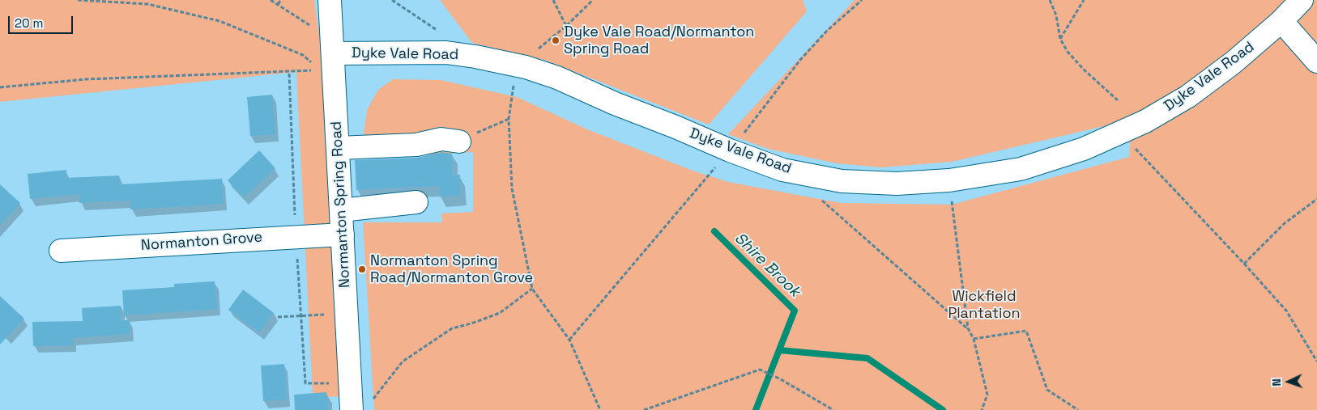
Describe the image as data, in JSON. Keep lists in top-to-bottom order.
{
  "streets": {
    "street": ["Dyke Vale Road", "Normanton Spring Road", "Normanton Grove"]
  },
  "crossings": [
    ["Dyke Vale Road", "Normanton Spring Road"],
    ["Normanton Spring Road", "Normanton Grove"]
  ],
  "water": ["Shire Brook"],
  "parks": ["Wickfield Plantation"],
  "places": ["Dyke Vale Road/Normanton Spring Road", "Normanton Spring Road/Normanton Grove"],
  "scale_bar": "20 m",
  "north": "left"
}
